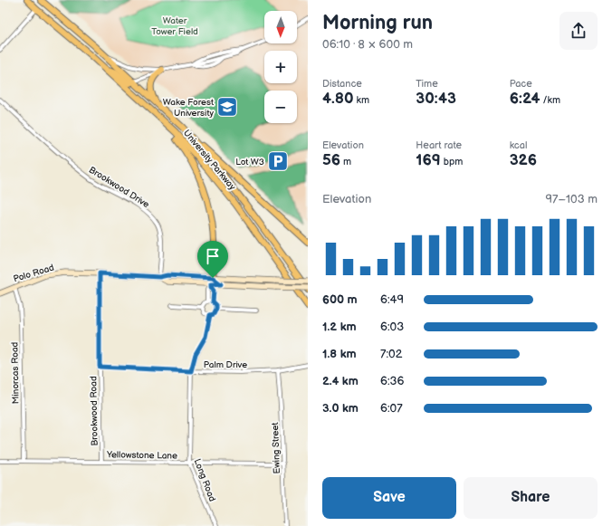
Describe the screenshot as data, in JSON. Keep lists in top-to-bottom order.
{
  "streets": {
    "main road": ["University Parkway", "Polo Road"],
    "street": [
      "Brookwood Drive",
      "Palm Drive",
      "Minorcas Road",
      "Brookwood Road",
      "Ewing Street",
      "Yellowstone Lane",
      "Long Road"
    ]
  },
  "crossings": [
    ["University Parkway", "Polo Road"],
    ["Brookwood Drive", "Polo Road"],
    ["Polo Road", "Minorcas Road"],
    ["Polo Road", "Brookwood Road"],
    ["Palm Drive", "Brookwood Road"],
    ["Palm Drive", "Ewing Street"],
    ["Palm Drive", "Long Road"],
    ["Minorcas Road", "Yellowstone Lane"],
    ["Brookwood Road", "Yellowstone Lane"],
    ["Ewing Street", "Yellowstone Lane"],
    ["Yellowstone Lane", "Long Road"]
  ],
  "parks": ["Water Tower Field"],
  "places": {
    "school or university": ["Wake Forest University"],
    "parking": ["Lot W3"]
  },
  "north": "bottom",
  "page": {
    "heading": ["Morning run", "06:10 · 8 × 600 m"],
    "map_buttons": ["+", "−"],
    "stats": [
      ["Distance", "4.80 km"],
      ["Time", "30:43"],
      ["Pace", "6:24 /km"],
      ["Elevation", "56 m"],
      ["Heart rate", "169 bpm"],
      ["kcal", "326"]
    ],
    "chart": ["Elevation", "97–103 m"],
    "list": [
      {
        "name": "600 m",
        "note": "6:49"
      },
      {
        "name": "1.2 km",
        "note": "6:03"
      },
      {
        "name": "1.8 km",
        "note": "7:02"
      },
      {
        "name": "2.4 km",
        "note": "6:36"
      },
      {
        "name": "3.0 km",
        "note": "6:07"
      }
    ],
    "buttons": ["Save", "Share"]
  }
}
